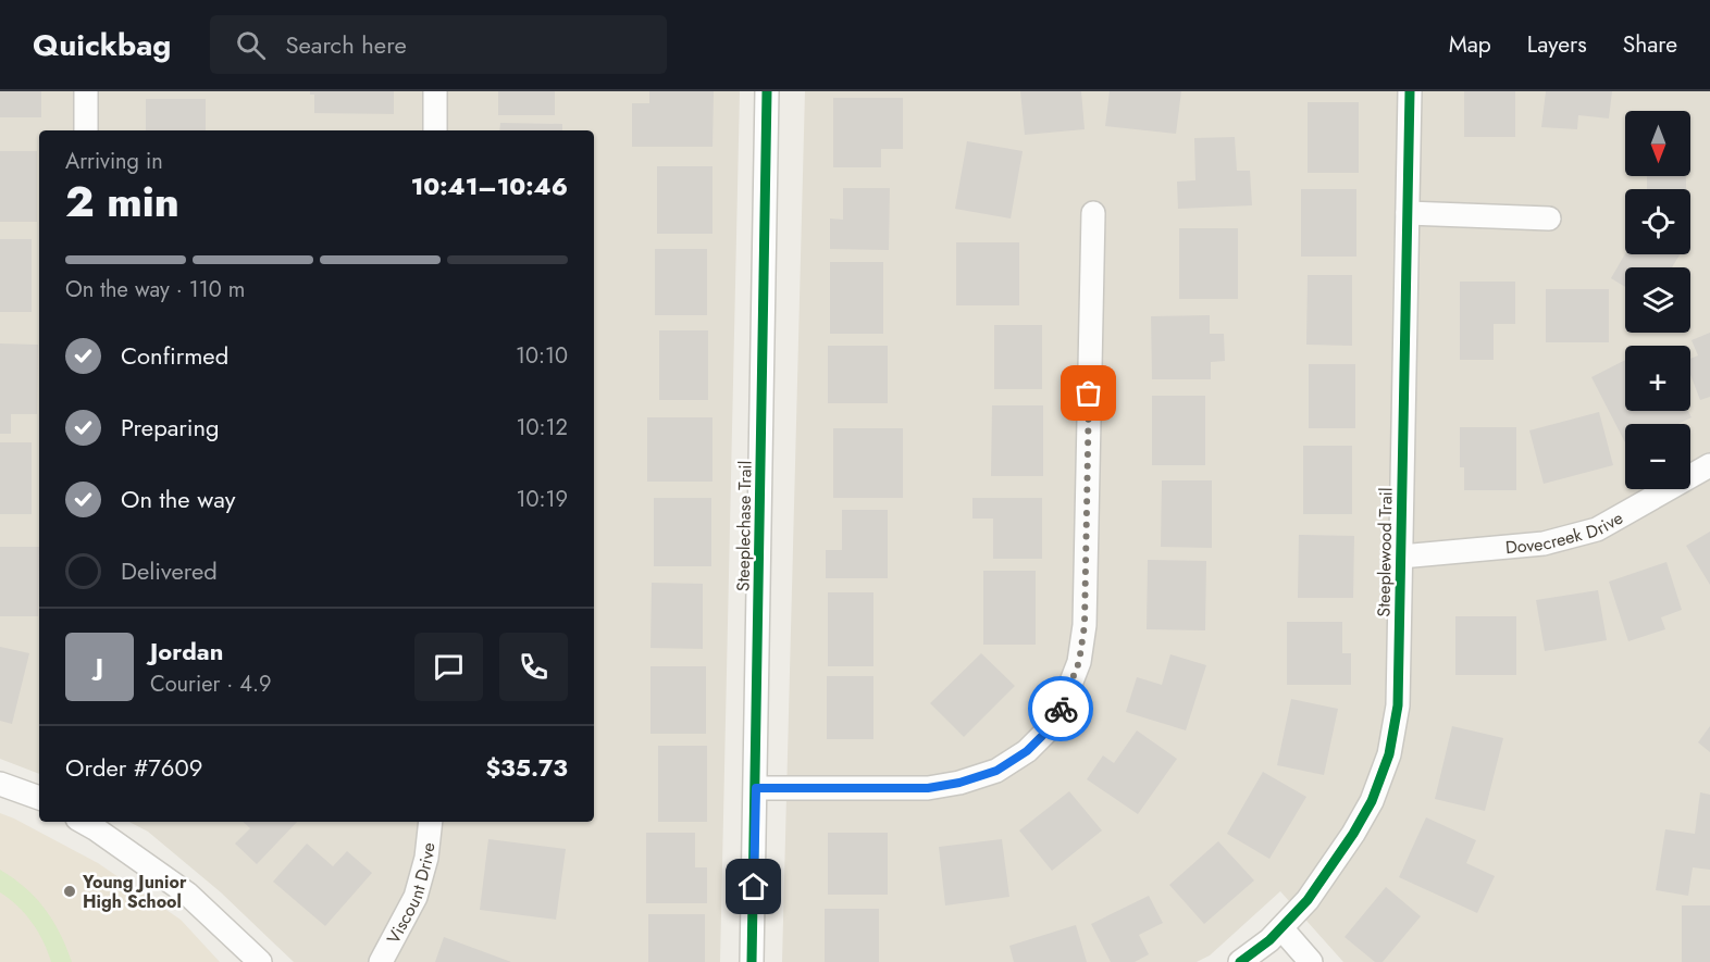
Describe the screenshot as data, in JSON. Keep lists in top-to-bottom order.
{
  "streets": {
    "street": [
      "Steeplechase Trail",
      "Dovecreek Drive",
      "Steeplewood Trail",
      "Viscount Drive"
    ]
  },
  "crossings": [
    ["Dovecreek Drive", "Steeplewood Trail"]
  ],
  "places": ["Young Junior High School"],
  "north": "bottom",
  "page": {
    "header": "Quickbag",
    "search": "Search here",
    "nav": ["Map", "Layers", "Share"],
    "map_buttons": ["+", "−"],
    "heading": ["2 min", "Arriving in", "10:41–10:46"],
    "panel": [
      "Jordan",
      "Courier · 4.9",
      "Order #7609",
      "$35.73"
    ],
    "bar": "On the way · 110 m",
    "list": [
      ["Confirmed", "10:10"],
      ["Preparing", "10:12"],
      ["On the way", "10:19"],
      "Delivered"
    ],
    "round": "J"
  }
}
